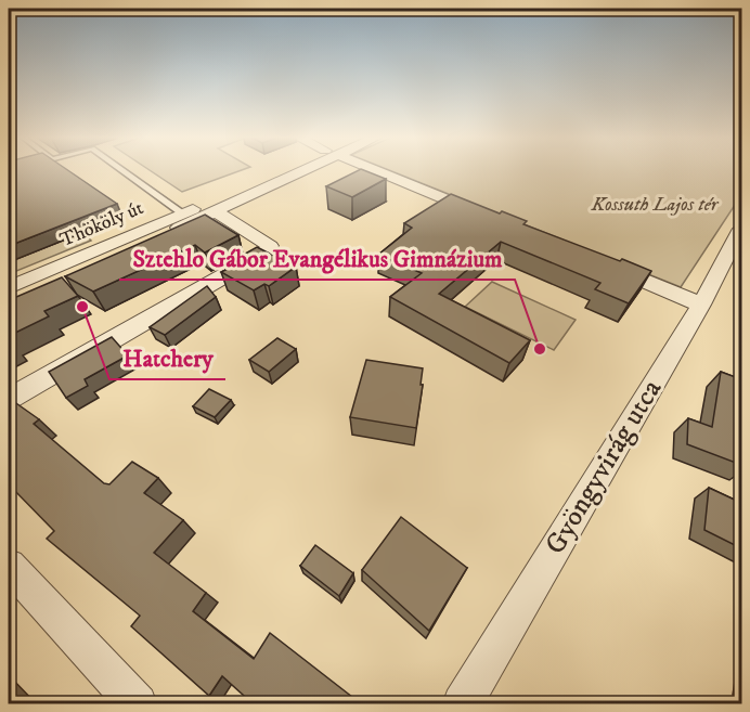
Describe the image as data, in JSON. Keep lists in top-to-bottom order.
{
  "streets": {
    "street": ["Thököly út", "Gyöngyvirág utca"]
  },
  "parks": ["Kossuth Lajos tér"],
  "places": ["Hatchery", "Sztehlo Gábor Evangélikus Gimnázium"]
}
